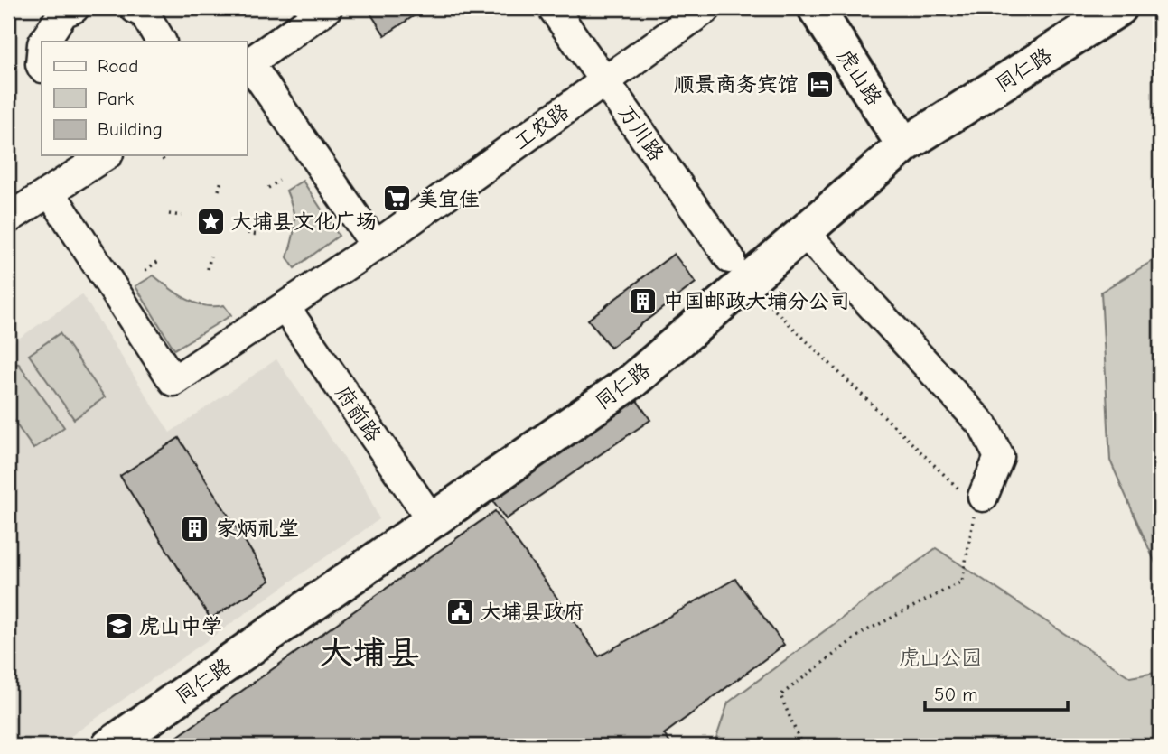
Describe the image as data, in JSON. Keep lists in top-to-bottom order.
{
  "streets": {
    "main road": ["同仁路", "虎山路"],
    "street": ["工农路", "万川路", "府前路"]
  },
  "crossings": [
    ["同仁路", "虎山路"],
    ["同仁路", "府前路"],
    ["工农路", "万川路"],
    ["工农路", "府前路"]
  ],
  "districts": ["大埔县"],
  "parks": ["虎山公园"],
  "places": {
    "hotel": ["顺景商务宾馆"],
    "supermarket": ["美宜佳"],
    "place": ["大埔县文化广场"],
    "building": ["中国邮政大埔分公司", "家炳礼堂"],
    "public building": ["大埔县政府"],
    "school or university": ["虎山中学"]
  },
  "legend": ["Road", "Park", "Building"],
  "scale_bar": "50 m"
}
